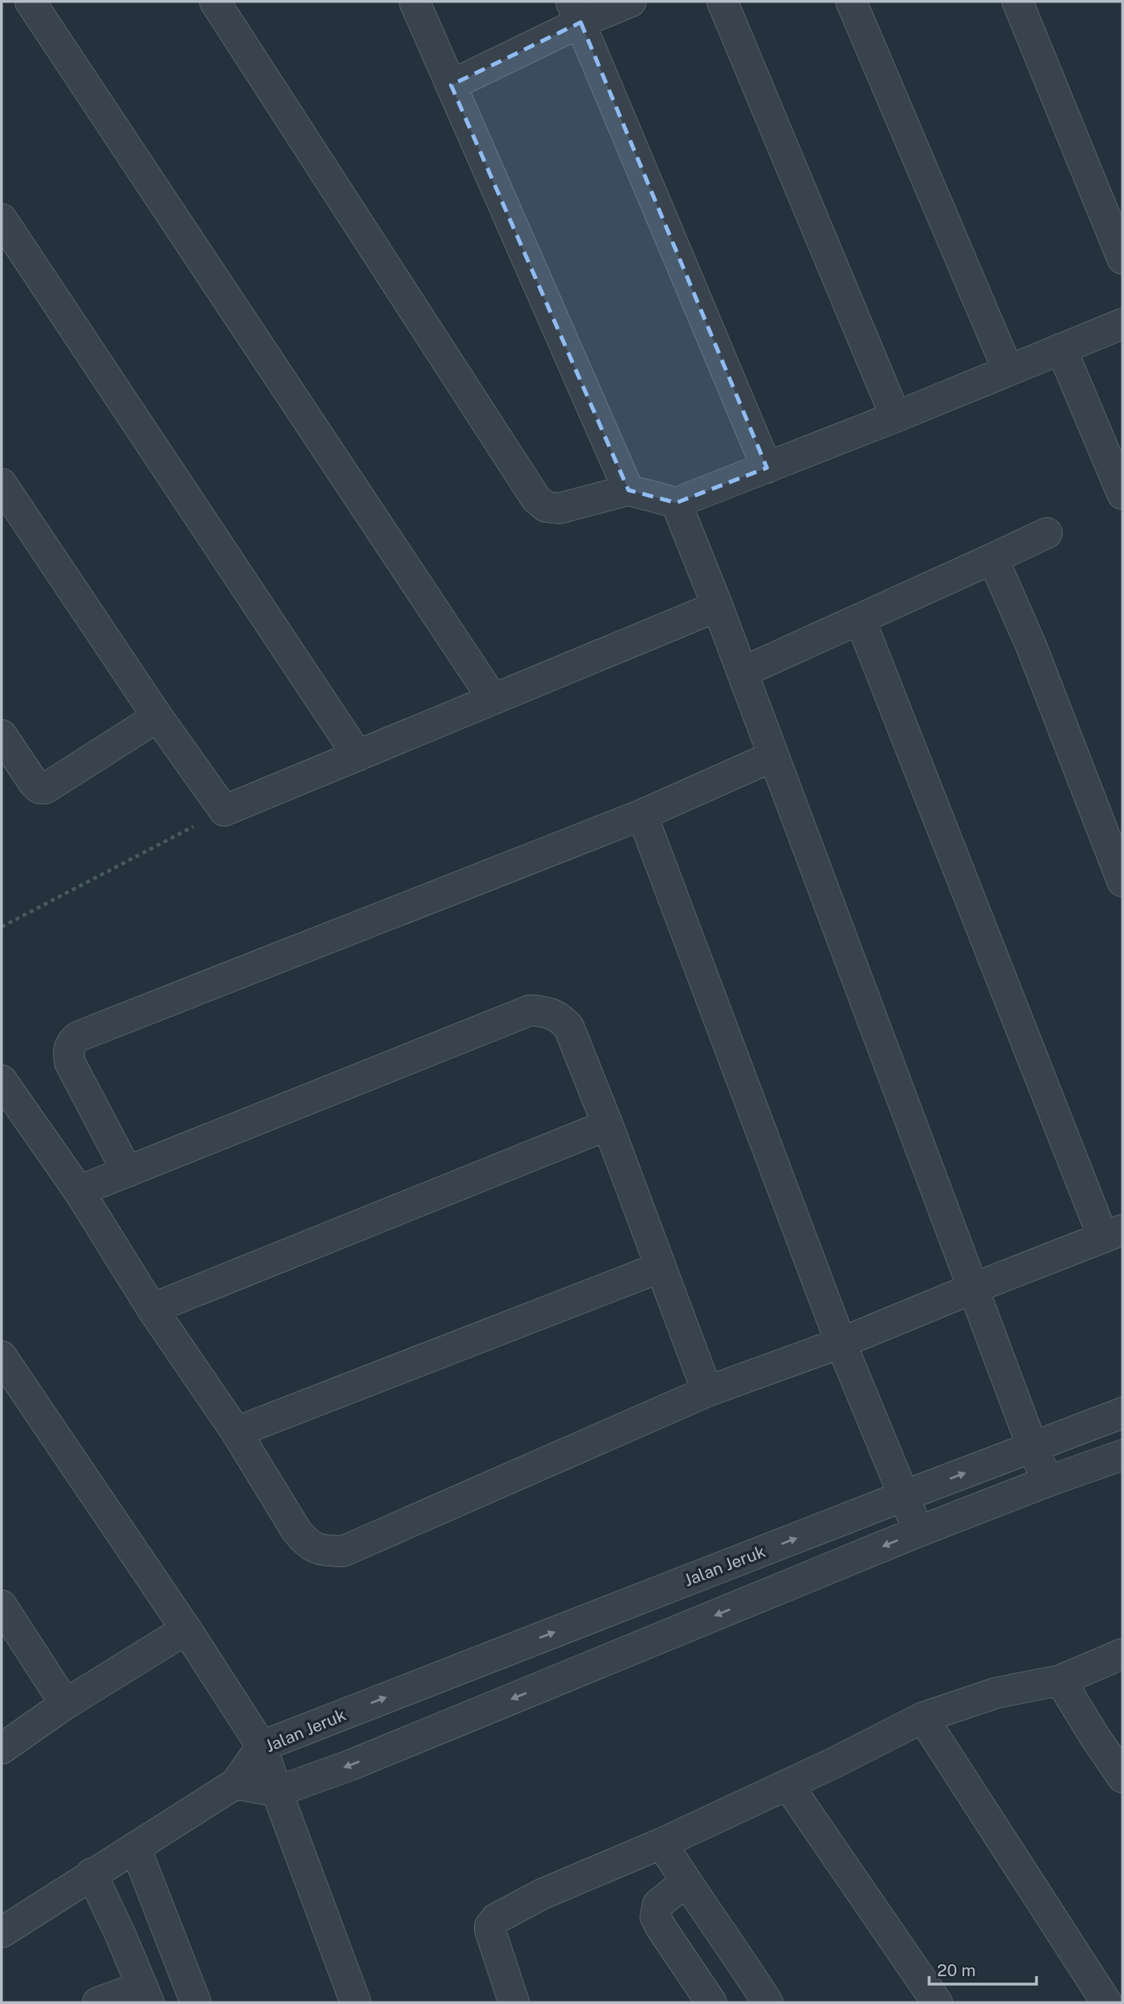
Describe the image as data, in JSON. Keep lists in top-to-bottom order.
{
  "streets": {
    "street": ["Jalan Jeruk"]
  },
  "scale_bar": "20 m"
}
